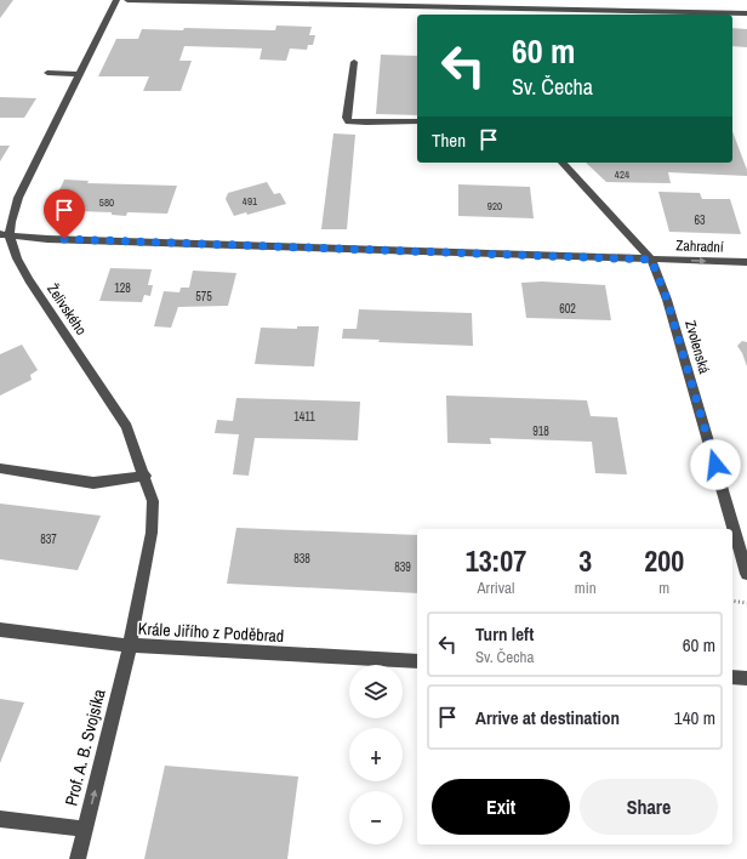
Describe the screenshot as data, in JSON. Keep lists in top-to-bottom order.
{
  "streets": {
    "street": [
      "Zahradní",
      "Želivského",
      "Zvolenská",
      "Krále Jiřího z Poděbrad",
      "Prof. A. B. Svojsíka"
    ]
  },
  "crossings": [
    ["Zahradní", "Želivského"],
    ["Zahradní", "Zvolenská"],
    ["Želivského", "Krále Jiřího z Poděbrad"],
    ["Želivského", "Prof. A. B. Svojsíka"],
    ["Krále Jiřího z Poděbrad", "Prof. A. B. Svojsíka"]
  ],
  "one_way": ["Prof. A. B. Svojsíka"],
  "house_numbers": [
    "424",
    "491",
    "580",
    "920",
    "63",
    "128",
    "575",
    "602",
    "1411",
    "918",
    "837",
    "838",
    "839"
  ],
  "page": {
    "turn": ["60 m", "Sv. Čecha"],
    "then": "Then",
    "eta": [
      "13:07",
      "Arrival",
      "3",
      "min",
      "200",
      "m"
    ],
    "list": [
      {
        "name": "Turn left",
        "note": "Sv. Čecha",
        "value": "60 m"
      },
      {
        "name": "Arrive at destination",
        "value": "140 m"
      }
    ],
    "map_buttons": ["+", "−"],
    "buttons": ["Exit", "Share"]
  }
}
